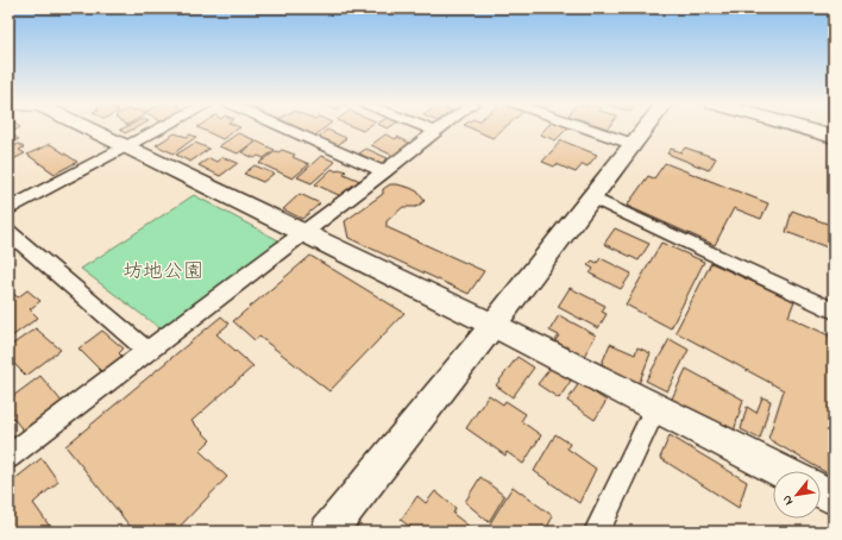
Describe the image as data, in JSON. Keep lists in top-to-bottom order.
{
  "parks": ["坊地公園"],
  "north": "bottom left"
}
